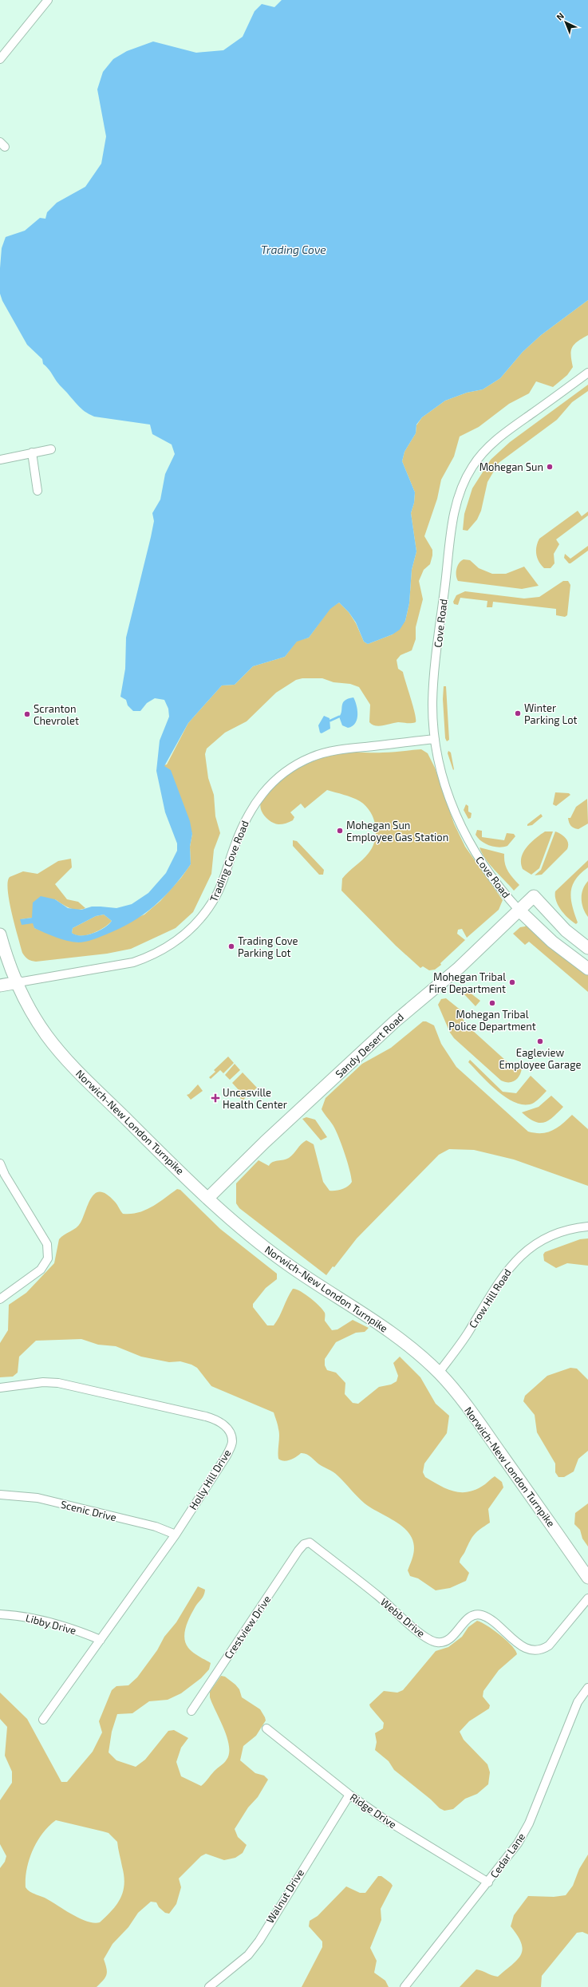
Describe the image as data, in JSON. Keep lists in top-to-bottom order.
{
  "streets": {
    "main road": ["Sandy Desert Road", "Norwich-New London Turnpike"],
    "street": [
      "Cove Road",
      "Trading Cove Road",
      "Crow Hill Road",
      "Holly Hill Drive",
      "Scenic Drive",
      "Webb Drive",
      "Libby Drive",
      "Crestview Drive",
      "Ridge Drive",
      "Cedar Lane",
      "Walnut Drive"
    ]
  },
  "crossings": [
    ["Cove Road", "Trading Cove Road"],
    ["Cove Road", "Sandy Desert Road"],
    ["Trading Cove Road", "Norwich-New London Turnpike"],
    ["Sandy Desert Road", "Norwich-New London Turnpike"],
    ["Norwich-New London Turnpike", "Crow Hill Road"],
    ["Holly Hill Drive", "Scenic Drive"],
    ["Holly Hill Drive", "Libby Drive"],
    ["Webb Drive", "Crestview Drive"],
    ["Ridge Drive", "Cedar Lane"],
    ["Ridge Drive", "Walnut Drive"]
  ],
  "water": ["Trading Cove"],
  "places": {
    "other": [
      "Mohegan Sun",
      "Winter Parking Lot",
      "Scranton Chevrolet",
      "Mohegan Sun Employee Gas Station",
      "Trading Cove Parking Lot",
      "Mohegan Tribal Fire Department",
      "Mohegan Tribal Police Department",
      "Eagleview Employee Garage"
    ],
    "health": ["Uncasville Health Center"]
  },
  "north": "top left"
}
